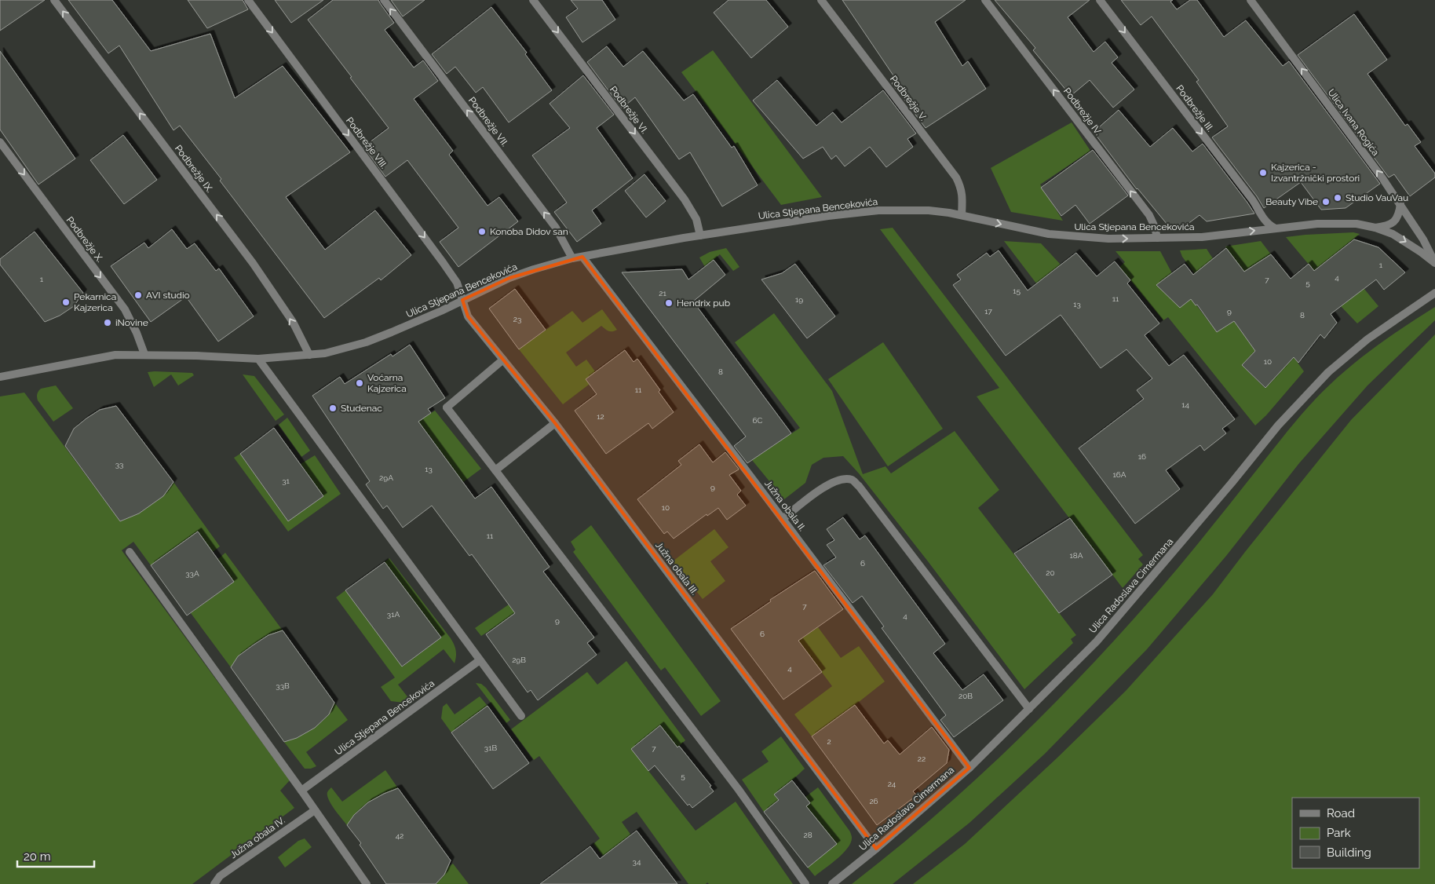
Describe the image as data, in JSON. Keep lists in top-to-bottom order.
{
  "streets": {
    "street": [
      "Podbrežje V.",
      "Podbrežje III.",
      "Podbrežje VI.",
      "Podbrežje IV.",
      "Podbrežje VII.",
      "Ulica Ivana Rogića",
      "Podbrežje VIII.",
      "Podbrežje IX.",
      "Ulica Stjepana Bencekovića",
      "Podbrežje X.",
      "Južna obala II.",
      "Južna obala III.",
      "Ulica Radoslava Cimermana",
      "Južna obala IV."
    ]
  },
  "crossings": [
    ["Podbrežje V.", "Ulica Stjepana Bencekovića"],
    ["Podbrežje III.", "Ulica Stjepana Bencekovića"],
    ["Podbrežje VI.", "Ulica Stjepana Bencekovića"],
    ["Podbrežje IV.", "Ulica Stjepana Bencekovića"],
    ["Podbrežje VII.", "Ulica Stjepana Bencekovića"],
    ["Ulica Ivana Rogića", "Ulica Stjepana Bencekovića"],
    ["Podbrežje VIII.", "Ulica Stjepana Bencekovića"],
    ["Podbrežje VIII.", "Južna obala III."],
    ["Podbrežje IX.", "Ulica Stjepana Bencekovića"],
    ["Ulica Stjepana Bencekovića", "Podbrežje X."],
    ["Ulica Stjepana Bencekovića", "Južna obala II."],
    ["Ulica Stjepana Bencekovića", "Južna obala III."],
    ["Južna obala II.", "Ulica Radoslava Cimermana"],
    ["Južna obala III.", "Ulica Radoslava Cimermana"]
  ],
  "one_way": [
    "Podbrežje III.",
    "Podbrežje VI.",
    "Podbrežje IV.",
    "Podbrežje VII.",
    "Ulica Ivana Rogića",
    "Podbrežje VIII.",
    "Podbrežje IX.",
    "Podbrežje X."
  ],
  "places": [
    "Kajzerica - Izvantržnički prostori",
    "Studio VauVau",
    "Beauty Vibe",
    "Konoba Didov san",
    "AVI studio",
    "Pekarnica Kajzerica",
    "Hendrix pub",
    "iNovine",
    "Voćarna Kajzerica",
    "Studenac"
  ],
  "house_numbers": [
    "1",
    "4",
    "1",
    "7",
    "5",
    "15",
    "21",
    "11",
    "19",
    "13",
    "17",
    "9",
    "8",
    "23",
    "10",
    "8",
    "11",
    "14",
    "12",
    "6C",
    "16",
    "33",
    "13",
    "16A",
    "29A",
    "31",
    "9",
    "10",
    "11",
    "18A",
    "6",
    "20",
    "33A",
    "7",
    "31A",
    "4",
    "9",
    "6",
    "29B",
    "4",
    "33B",
    "20B",
    "2",
    "31B",
    "7",
    "22",
    "5",
    "24",
    "26",
    "28",
    "42",
    "34"
  ],
  "legend": ["Road", "Park", "Building"],
  "scale_bar": "20 m"
}
